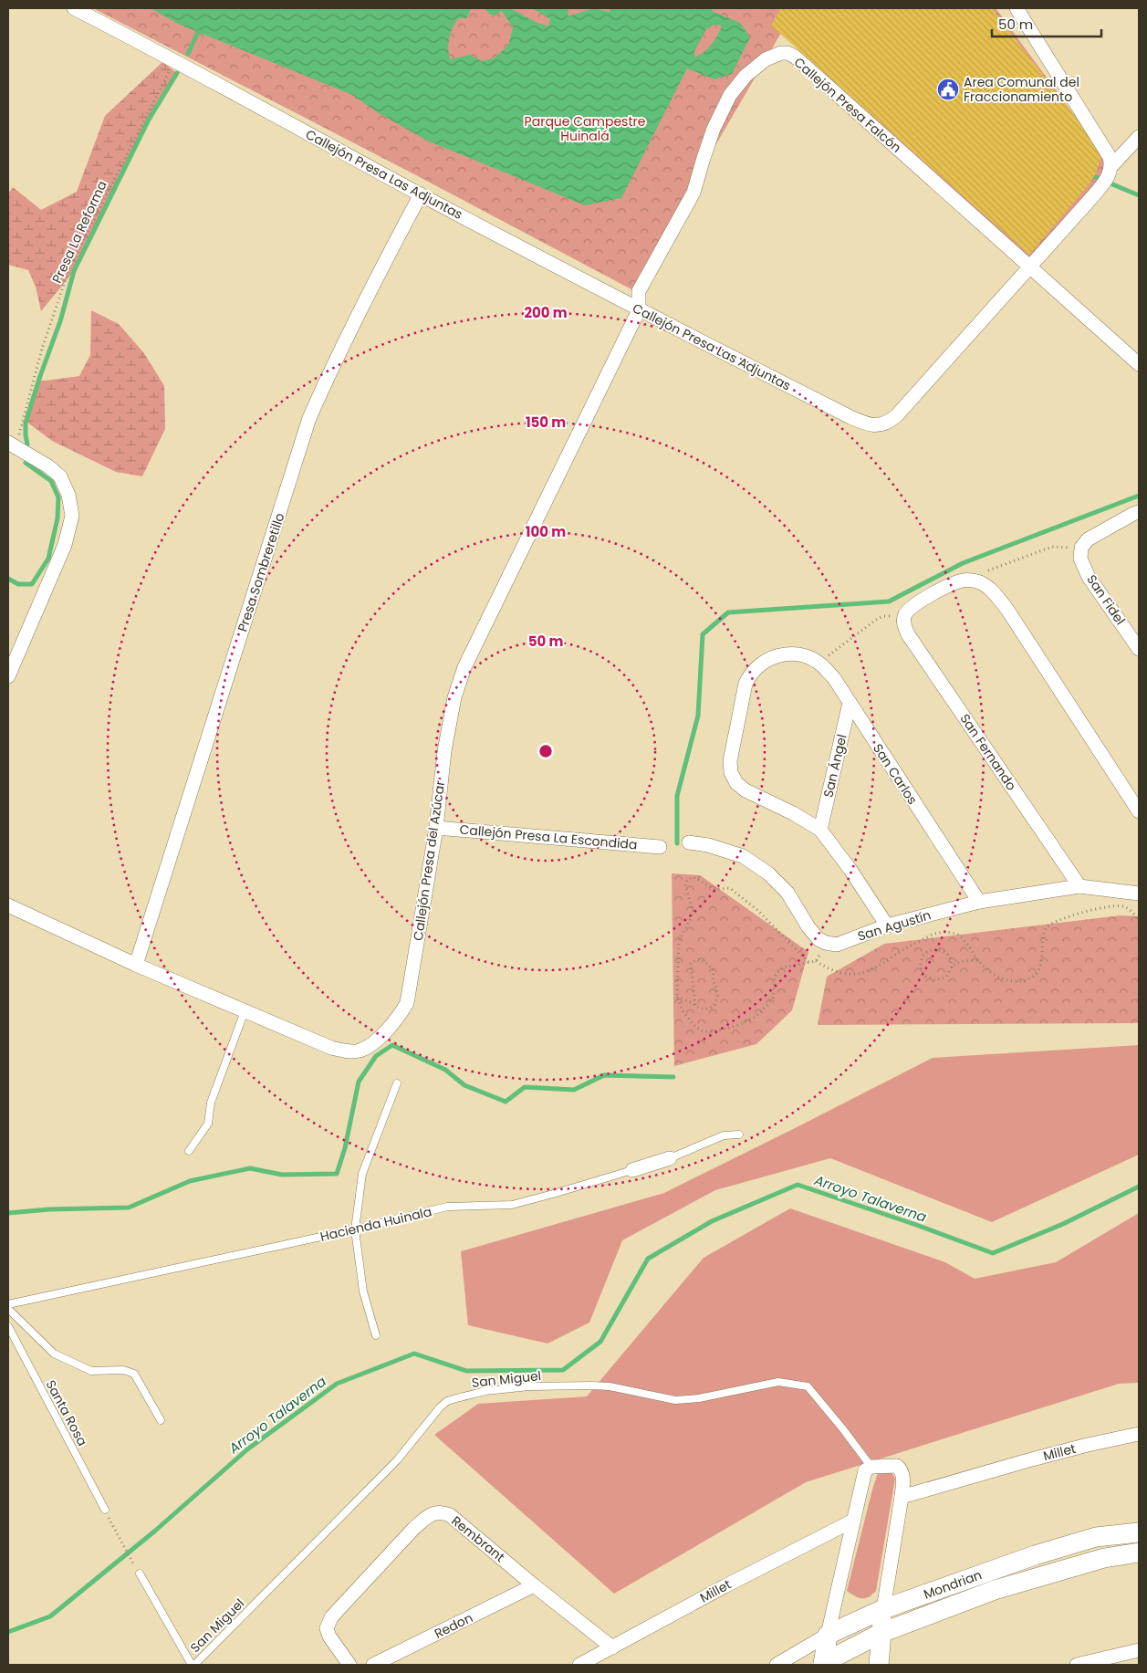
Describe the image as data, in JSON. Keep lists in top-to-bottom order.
{
  "streets": {
    "street": [
      "Callejón Presa Falcón",
      "Callejón Presa Las Adjuntas",
      "Presa Sombreretillo",
      "San Fidel",
      "San Fernando",
      "San Ángel",
      "San Carlos",
      "Callejón Presa La Escondida",
      "Callejón Presa del Azúcar",
      "San Agustín",
      "Hacienda Huinala",
      "Millet",
      "Rembrant",
      "Mondrian",
      "Redon"
    ],
    "lane": ["San Miguel", "Santa Rosa"],
    "path": ["Presa La Reforma"]
  },
  "crossings": [
    ["Callejón Presa Falcón", "Callejón Presa Las Adjuntas"],
    ["Callejón Presa Falcón", "Callejón Presa del Azúcar"],
    ["Callejón Presa Las Adjuntas", "Presa La Reforma"],
    ["Callejón Presa Las Adjuntas", "Presa Sombreretillo"],
    ["Callejón Presa Las Adjuntas", "Callejón Presa del Azúcar"],
    ["Presa Sombreretillo", "Callejón Presa del Azúcar"],
    ["San Fernando", "San Agustín"],
    ["San Ángel", "San Carlos"],
    ["San Carlos", "San Agustín"],
    ["Callejón Presa La Escondida", "Callejón Presa del Azúcar"],
    ["Millet", "Rembrant"],
    ["Rembrant", "Redon"]
  ],
  "water": ["Arroyo Talaverna"],
  "parks": ["Parque Campestre Huinalá"],
  "places": {
    "public building": ["Area Comunal del Fraccionamiento"]
  },
  "scale_bar": "50 m",
  "rings": [
    "200 m",
    "150 m",
    "100 m",
    "50 m"
  ]
}
